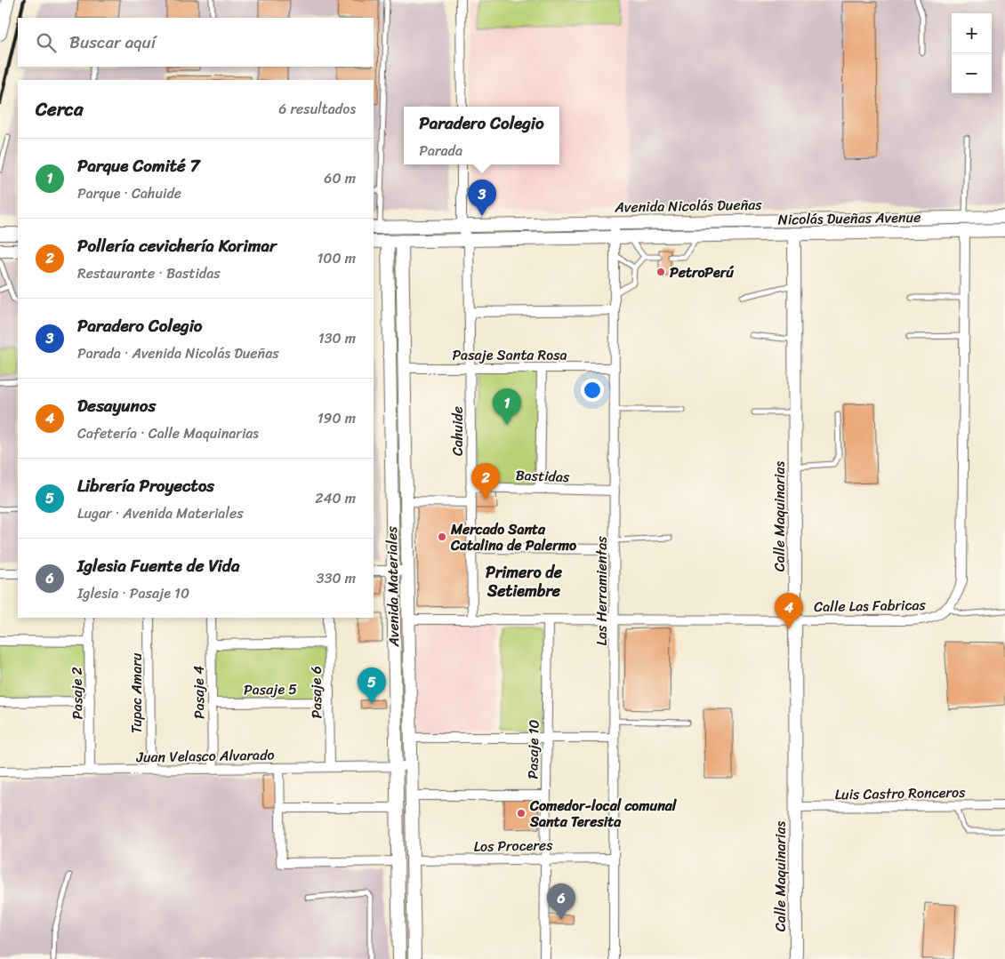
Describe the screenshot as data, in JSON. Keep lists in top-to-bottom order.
{
  "streets": {
    "street": [
      "Avenida Nicolás Dueñas",
      "Nicolás Dueñas Avenue",
      "Pasaje Santa Rosa",
      "Cahuide",
      "Bastidas",
      "Calle Maquinarias",
      "Avenida Materiales",
      "Las Herramientas",
      "Calle Las Fabricas",
      "Pasaje 5",
      "Pasaje 4",
      "Pasaje 6",
      "Pasaje 2",
      "Tupac Amaru",
      "Pasaje 10",
      "Juan Velasco Alvarado",
      "Luis Castro Ronceros",
      "Los Proceres"
    ]
  },
  "crossings": [
    ["Avenida Nicolás Dueñas", "Las Herramientas"],
    ["Nicolás Dueñas Avenue", "Calle Maquinarias"],
    ["Nicolás Dueñas Avenue", "Las Herramientas"],
    ["Nicolás Dueñas Avenue", "Calle Las Fabricas"],
    ["Pasaje Santa Rosa", "Cahuide"],
    ["Pasaje Santa Rosa", "Avenida Materiales"],
    ["Pasaje Santa Rosa", "Las Herramientas"],
    ["Cahuide", "Bastidas"],
    ["Cahuide", "Calle Las Fabricas"],
    ["Bastidas", "Las Herramientas"],
    ["Calle Maquinarias", "Calle Las Fabricas"],
    ["Calle Maquinarias", "Luis Castro Ronceros"],
    ["Avenida Materiales", "Calle Las Fabricas"],
    ["Avenida Materiales", "Juan Velasco Alvarado"],
    ["Avenida Materiales", "Los Proceres"],
    ["Las Herramientas", "Calle Las Fabricas"],
    ["Las Herramientas", "Los Proceres"],
    ["Calle Las Fabricas", "Pasaje 10"],
    ["Pasaje 5", "Pasaje 4"],
    ["Pasaje 5", "Pasaje 6"],
    ["Pasaje 4", "Juan Velasco Alvarado"],
    ["Pasaje 6", "Juan Velasco Alvarado"],
    ["Pasaje 2", "Juan Velasco Alvarado"],
    ["Tupac Amaru", "Juan Velasco Alvarado"],
    ["Pasaje 10", "Los Proceres"]
  ],
  "districts": ["Primero de Setiembre"],
  "places": ["PetroPerú", "Mercado Santa Catalina de Palermo", "Comedor-local comunal Santa Teresita"],
  "page": {
    "map_buttons": ["+", "−"],
    "search": "Buscar aquí",
    "heading": ["Cerca", "6 resultados"],
    "popup": ["Paradero Colegio", "Parada"],
    "list": [
      {
        "mark": "1",
        "name": "Parque Comité 7",
        "note": "Parque · Cahuide",
        "value": "60 m"
      },
      {
        "mark": "2",
        "name": "Pollería cevichería Korimar",
        "note": "Restaurante · Bastidas",
        "value": "100 m"
      },
      {
        "mark": "3",
        "name": "Paradero Colegio",
        "note": "Parada · Avenida Nicolás Dueñas",
        "value": "130 m"
      },
      {
        "mark": "4",
        "name": "Desayunos",
        "note": "Cafetería · Calle Maquinarias",
        "value": "190 m"
      },
      {
        "mark": "5",
        "name": "Librería Proyectos",
        "note": "Lugar · Avenida Materiales",
        "value": "240 m"
      },
      {
        "mark": "6",
        "name": "Iglesia Fuente de Vida",
        "note": "Iglesia · Pasaje 10",
        "value": "330 m"
      }
    ],
    "pins": [
      "3",
      "1",
      "2",
      "4",
      "5",
      "6"
    ]
  }
}
